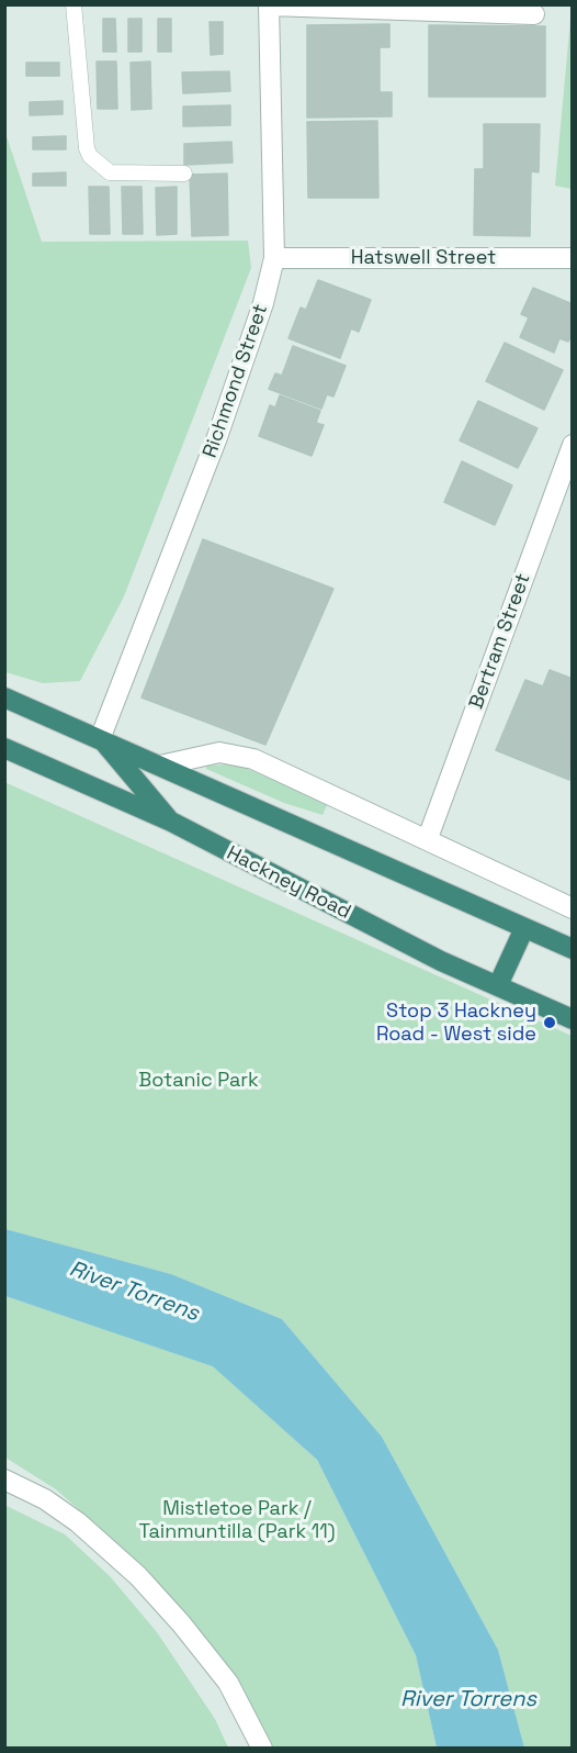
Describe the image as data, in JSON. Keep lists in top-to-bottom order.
{
  "streets": {
    "highway": ["Hackney Road"],
    "street": ["Hatswell Street", "Richmond Street", "Bertram Street"]
  },
  "crossings": [
    ["Hatswell Street", "Richmond Street"]
  ],
  "water": ["River Torrens"],
  "parks": ["Botanic Park", "Mistletoe Park / Tainmuntilla (Park 11)"],
  "places": ["Stop 3 Hackney Road - West side"]
}
